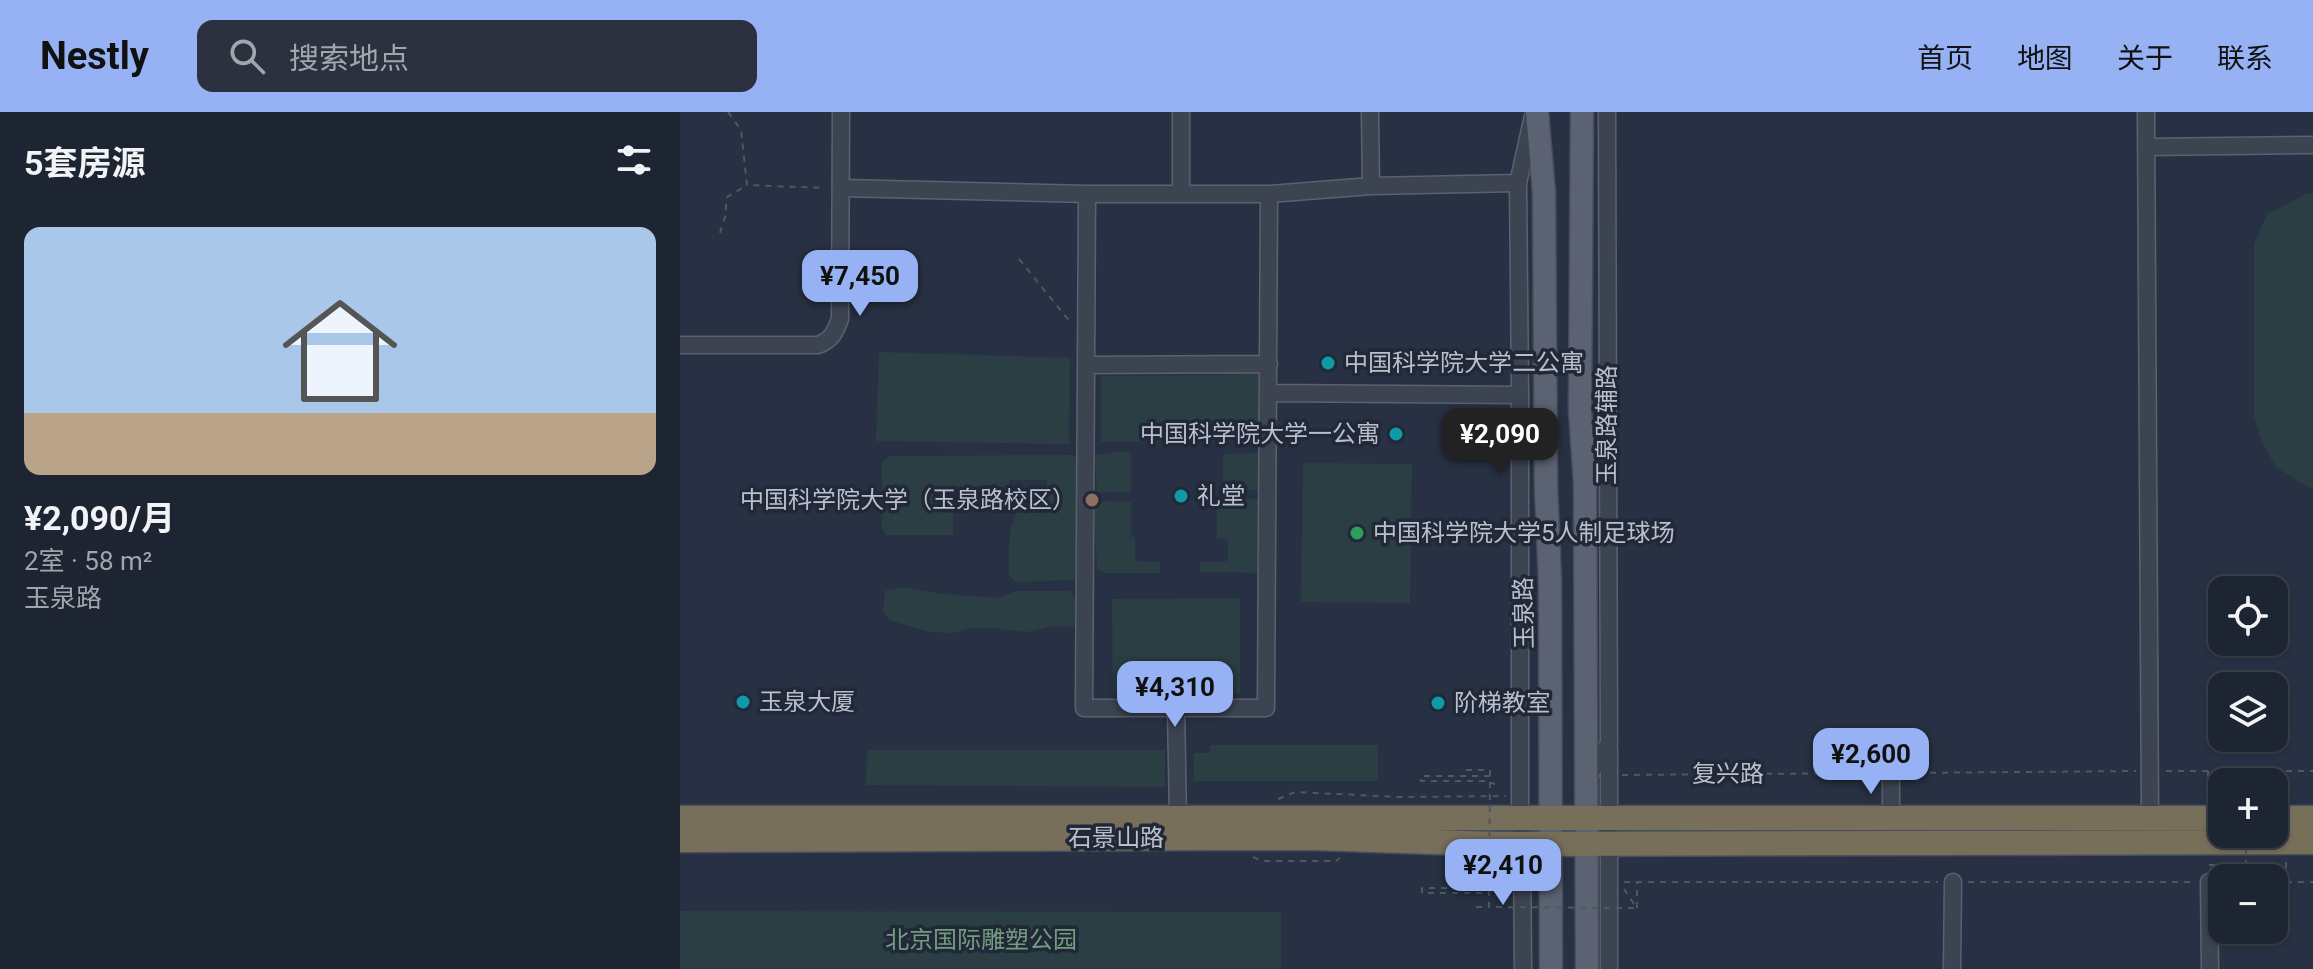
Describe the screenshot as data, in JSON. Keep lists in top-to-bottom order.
{
  "streets": {
    "highway": ["复兴路", "石景山路"],
    "main road": ["玉泉路"],
    "street": ["玉泉路辅路"]
  },
  "crossings": [
    ["玉泉路辅路", "复兴路"],
    ["玉泉路", "复兴路"],
    ["玉泉路", "石景山路"],
    ["复兴路", "石景山路"]
  ],
  "parks": ["北京国际雕塑公园"],
  "places": [
    "中国科学院大学二公寓",
    "中国科学院大学一公寓",
    "礼堂",
    "中国科学院大学（玉泉路校区）",
    "中国科学院大学5人制足球场",
    "玉泉大厦",
    "阶梯教室"
  ],
  "page": {
    "header": "Nestly",
    "search": "搜索地点",
    "nav": [
      "首页",
      "地图",
      "关于",
      "联系"
    ],
    "heading": "5套房源",
    "list": [
      {
        "name": "¥2,090/月",
        "note": "2室 · 58 m² · 玉泉路"
      }
    ],
    "price": [
      "¥7,450",
      "¥2,090",
      "¥4,310",
      "¥2,600",
      "¥2,410"
    ],
    "map_buttons": ["+", "−"]
  }
}
